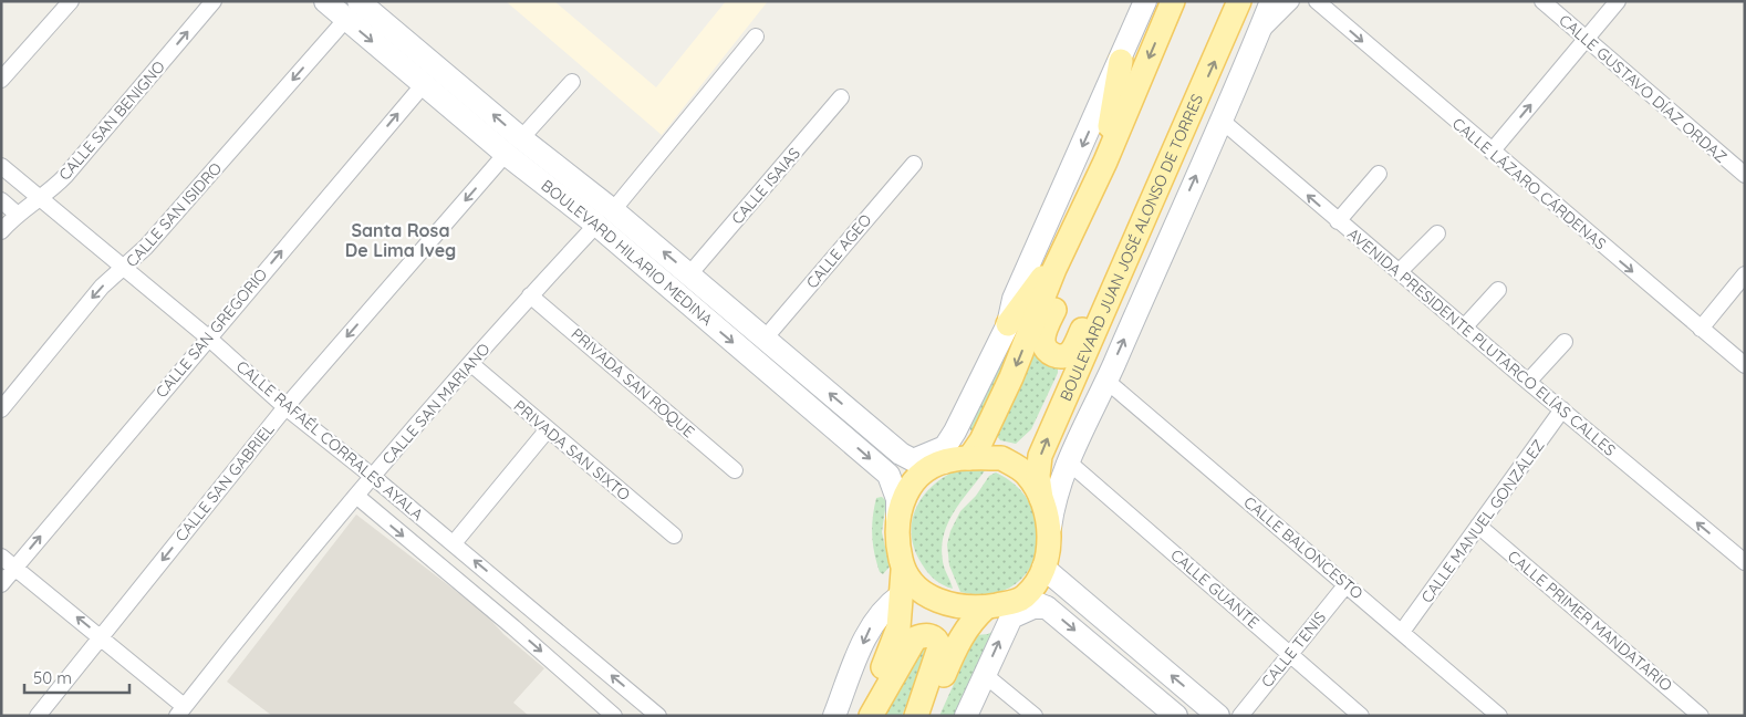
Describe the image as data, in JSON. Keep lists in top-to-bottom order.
{
  "streets": {
    "main road": ["BOULEVARD JUAN JOSÉ ALONSO DE TORRES", "BOULEVARD HILARIO MEDINA"],
    "street": [
      "CALLE GUSTAVO DÍAZ ORDAZ",
      "CALLE SAN BENIGNO",
      "CALLE LÁZARO CÁRDENAS",
      "CALLE ISAIAS",
      "CALLE SAN ISIDRO",
      "CALLE AGEO",
      "CALLE SAN GREGORIO",
      "AVENIDA PRESIDENTE PLUTARCO ELÍAS CALLES",
      "PRIVADA SAN ROQUE",
      "CALLE SAN MARIANO",
      "CALLE RAFAÉL CORRALES AYALA",
      "PRIVADA SAN SIXTO",
      "CALLE SAN GABRIEL",
      "CALLE MANUEL GONZÁLEZ",
      "CALLE BALONCESTO",
      "CALLE GUANTE",
      "CALLE PRIMER MANDATARIO",
      "CALLE TENIS"
    ]
  },
  "crossings": [
    ["CALLE SAN BENIGNO", "CALLE RAFAÉL CORRALES AYALA"],
    ["CALLE ISAIAS", "BOULEVARD HILARIO MEDINA"],
    ["CALLE SAN ISIDRO", "BOULEVARD HILARIO MEDINA"],
    ["CALLE SAN ISIDRO", "CALLE RAFAÉL CORRALES AYALA"],
    ["BOULEVARD JUAN JOSÉ ALONSO DE TORRES", "BOULEVARD HILARIO MEDINA"],
    ["CALLE AGEO", "BOULEVARD HILARIO MEDINA"],
    ["BOULEVARD HILARIO MEDINA", "CALLE SAN GREGORIO"],
    ["BOULEVARD HILARIO MEDINA", "CALLE SAN MARIANO"],
    ["BOULEVARD HILARIO MEDINA", "CALLE SAN GABRIEL"],
    ["CALLE SAN GREGORIO", "CALLE RAFAÉL CORRALES AYALA"],
    ["AVENIDA PRESIDENTE PLUTARCO ELÍAS CALLES", "CALLE MANUEL GONZÁLEZ"],
    ["PRIVADA SAN ROQUE", "CALLE SAN MARIANO"],
    ["CALLE SAN MARIANO", "CALLE RAFAÉL CORRALES AYALA"],
    ["CALLE SAN MARIANO", "PRIVADA SAN SIXTO"],
    ["CALLE RAFAÉL CORRALES AYALA", "CALLE SAN GABRIEL"],
    ["CALLE MANUEL GONZÁLEZ", "CALLE BALONCESTO"],
    ["CALLE MANUEL GONZÁLEZ", "CALLE PRIMER MANDATARIO"],
    ["CALLE BALONCESTO", "CALLE TENIS"],
    ["CALLE GUANTE", "CALLE TENIS"]
  ],
  "one_way": [
    "CALLE LÁZARO CÁRDENAS",
    "CALLE SAN ISIDRO",
    "CALLE SAN GREGORIO",
    "AVENIDA PRESIDENTE PLUTARCO ELÍAS CALLES",
    "CALLE SAN GABRIEL"
  ],
  "districts": ["Santa Rosa De Lima Iveg"],
  "scale_bar": "50 m"
}
